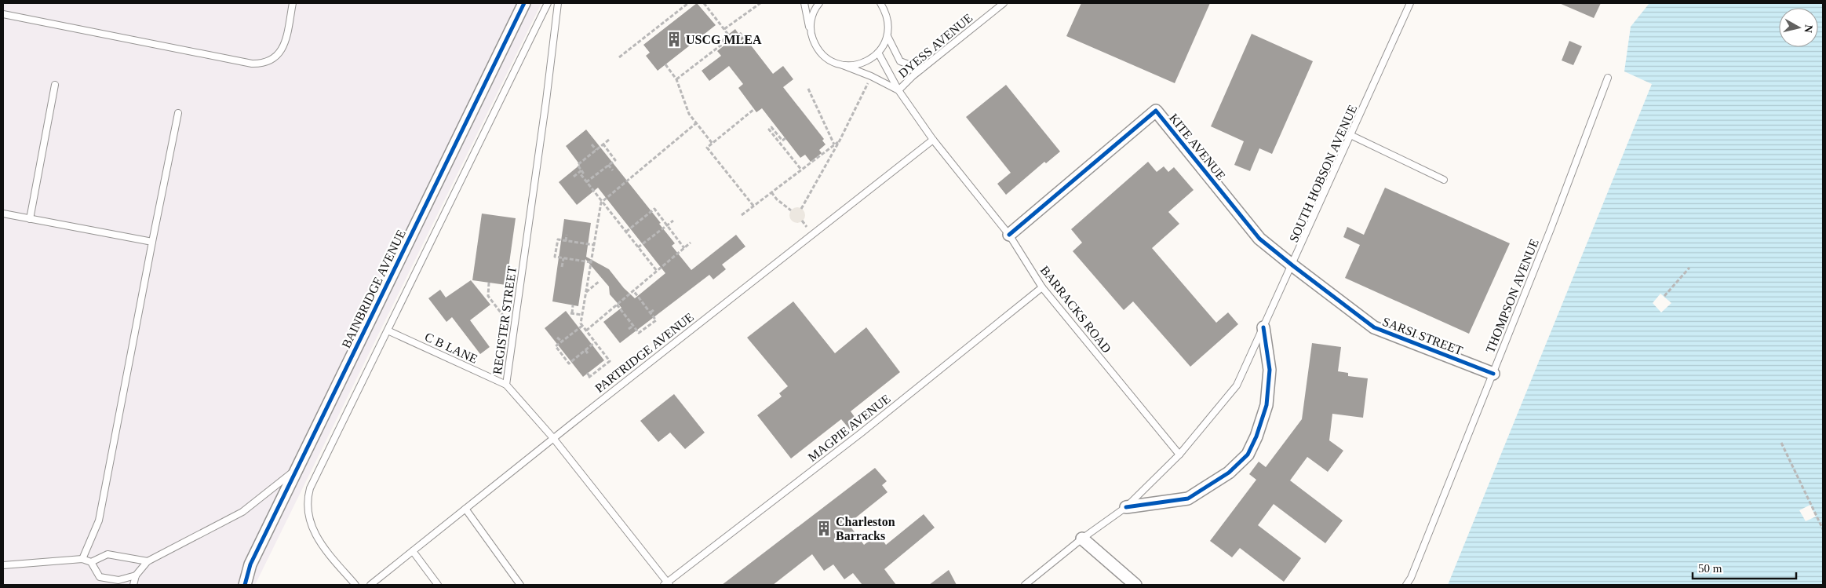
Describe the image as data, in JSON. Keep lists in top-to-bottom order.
{
  "streets": {
    "street": ["KITE AVENUE", "BAINBRIDGE AVENUE", "SARSI STREET"],
    "lane": [
      "DYESS AVENUE",
      "SOUTH HOBSON AVENUE",
      "THOMPSON AVENUE",
      "BARRACKS ROAD",
      "REGISTER STREET",
      "C B LANE",
      "PARTRIDGE AVENUE",
      "MAGPIE AVENUE"
    ]
  },
  "crossings": [
    ["DYESS AVENUE", "BARRACKS ROAD"],
    ["KITE AVENUE", "SOUTH HOBSON AVENUE"],
    ["KITE AVENUE", "BARRACKS ROAD"],
    ["KITE AVENUE", "SARSI STREET"],
    ["SOUTH HOBSON AVENUE", "BARRACKS ROAD"],
    ["SOUTH HOBSON AVENUE", "SARSI STREET"],
    ["THOMPSON AVENUE", "SARSI STREET"],
    ["BARRACKS ROAD", "PARTRIDGE AVENUE"],
    ["BARRACKS ROAD", "MAGPIE AVENUE"],
    ["REGISTER STREET", "C B LANE"],
    ["REGISTER STREET", "PARTRIDGE AVENUE"],
    ["REGISTER STREET", "MAGPIE AVENUE"]
  ],
  "places": {
    "building": ["USCG MLEA", "Charleston Barracks"]
  },
  "scale_bar": "50 m",
  "north": "right"
}
